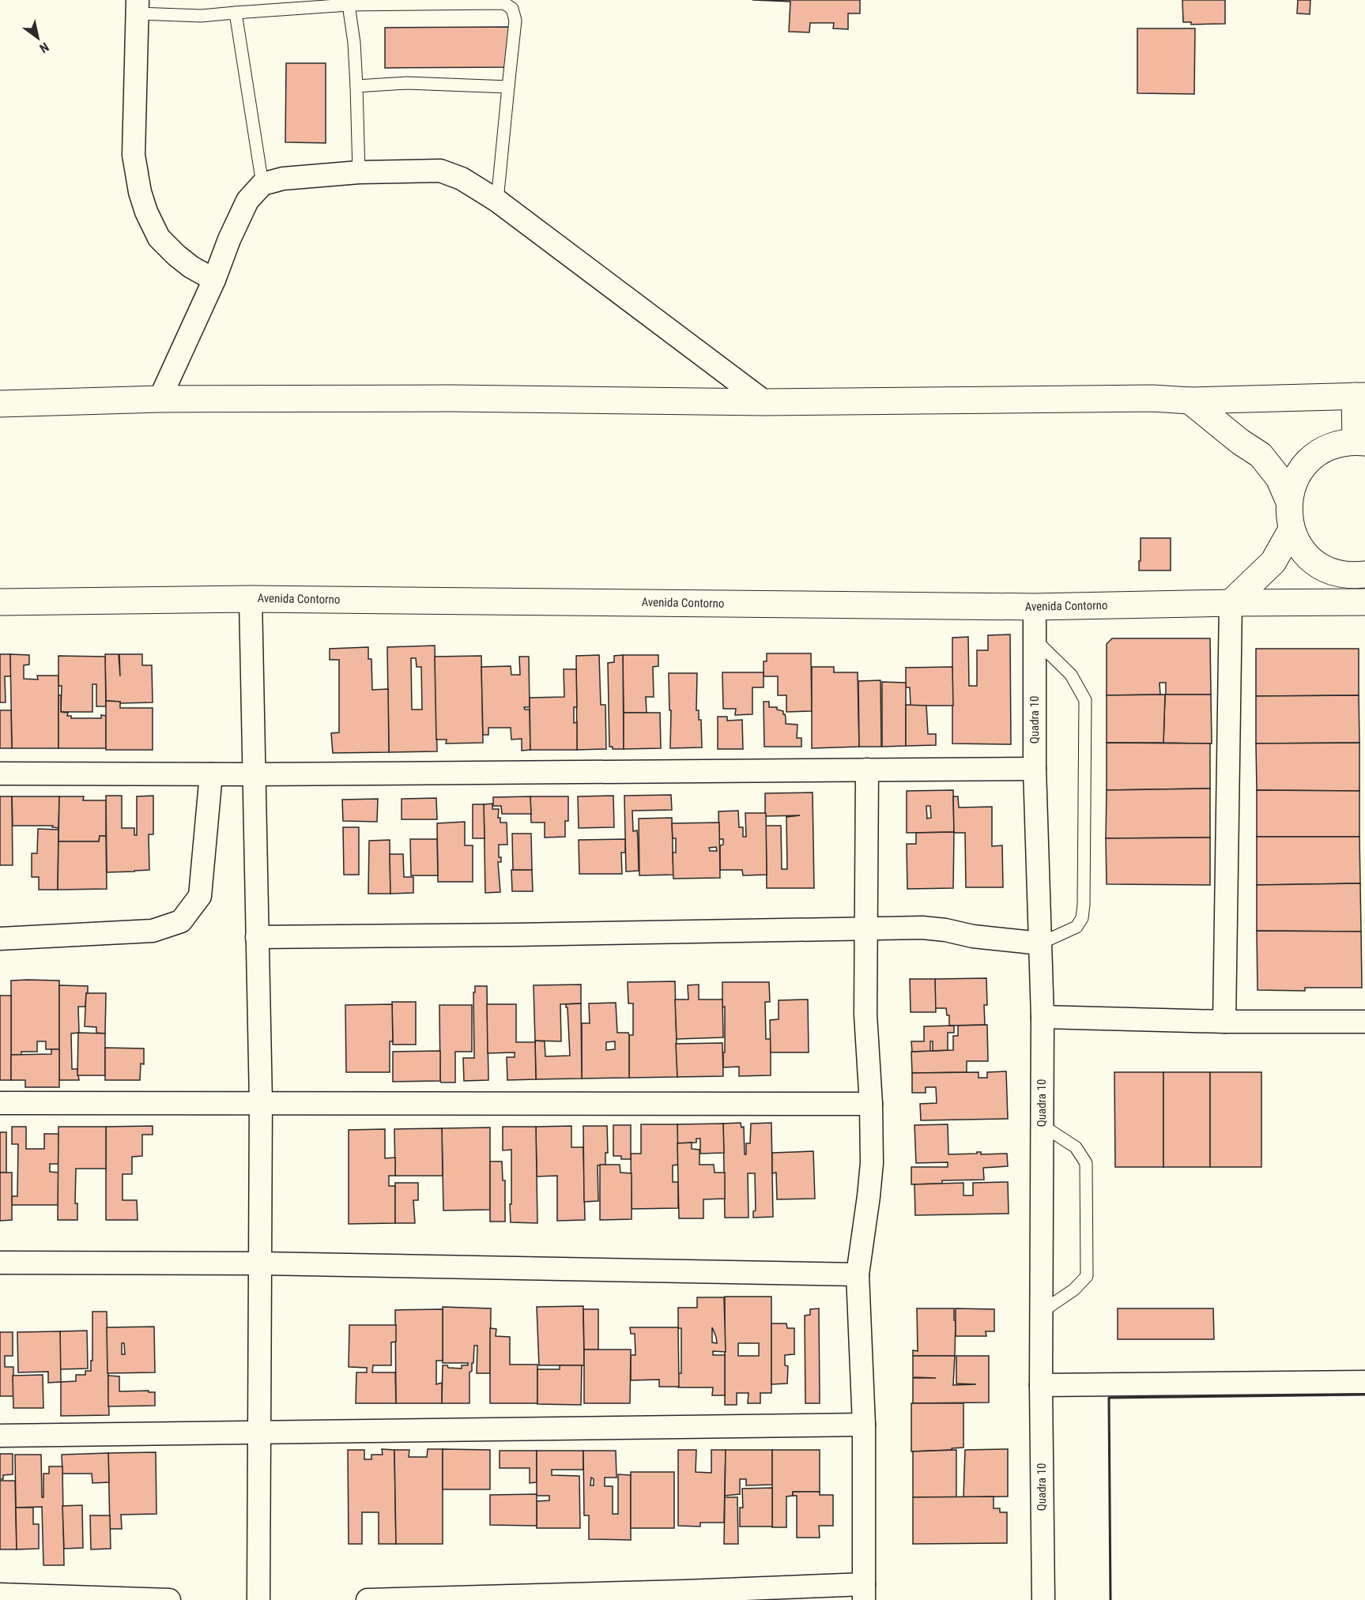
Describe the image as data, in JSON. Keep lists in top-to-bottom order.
{
  "streets": {
    "main road": ["Avenida Contorno"],
    "street": ["Quadra 10"]
  },
  "crossings": [
    ["Avenida Contorno", "Quadra 10"]
  ],
  "north": "bottom right"
}
